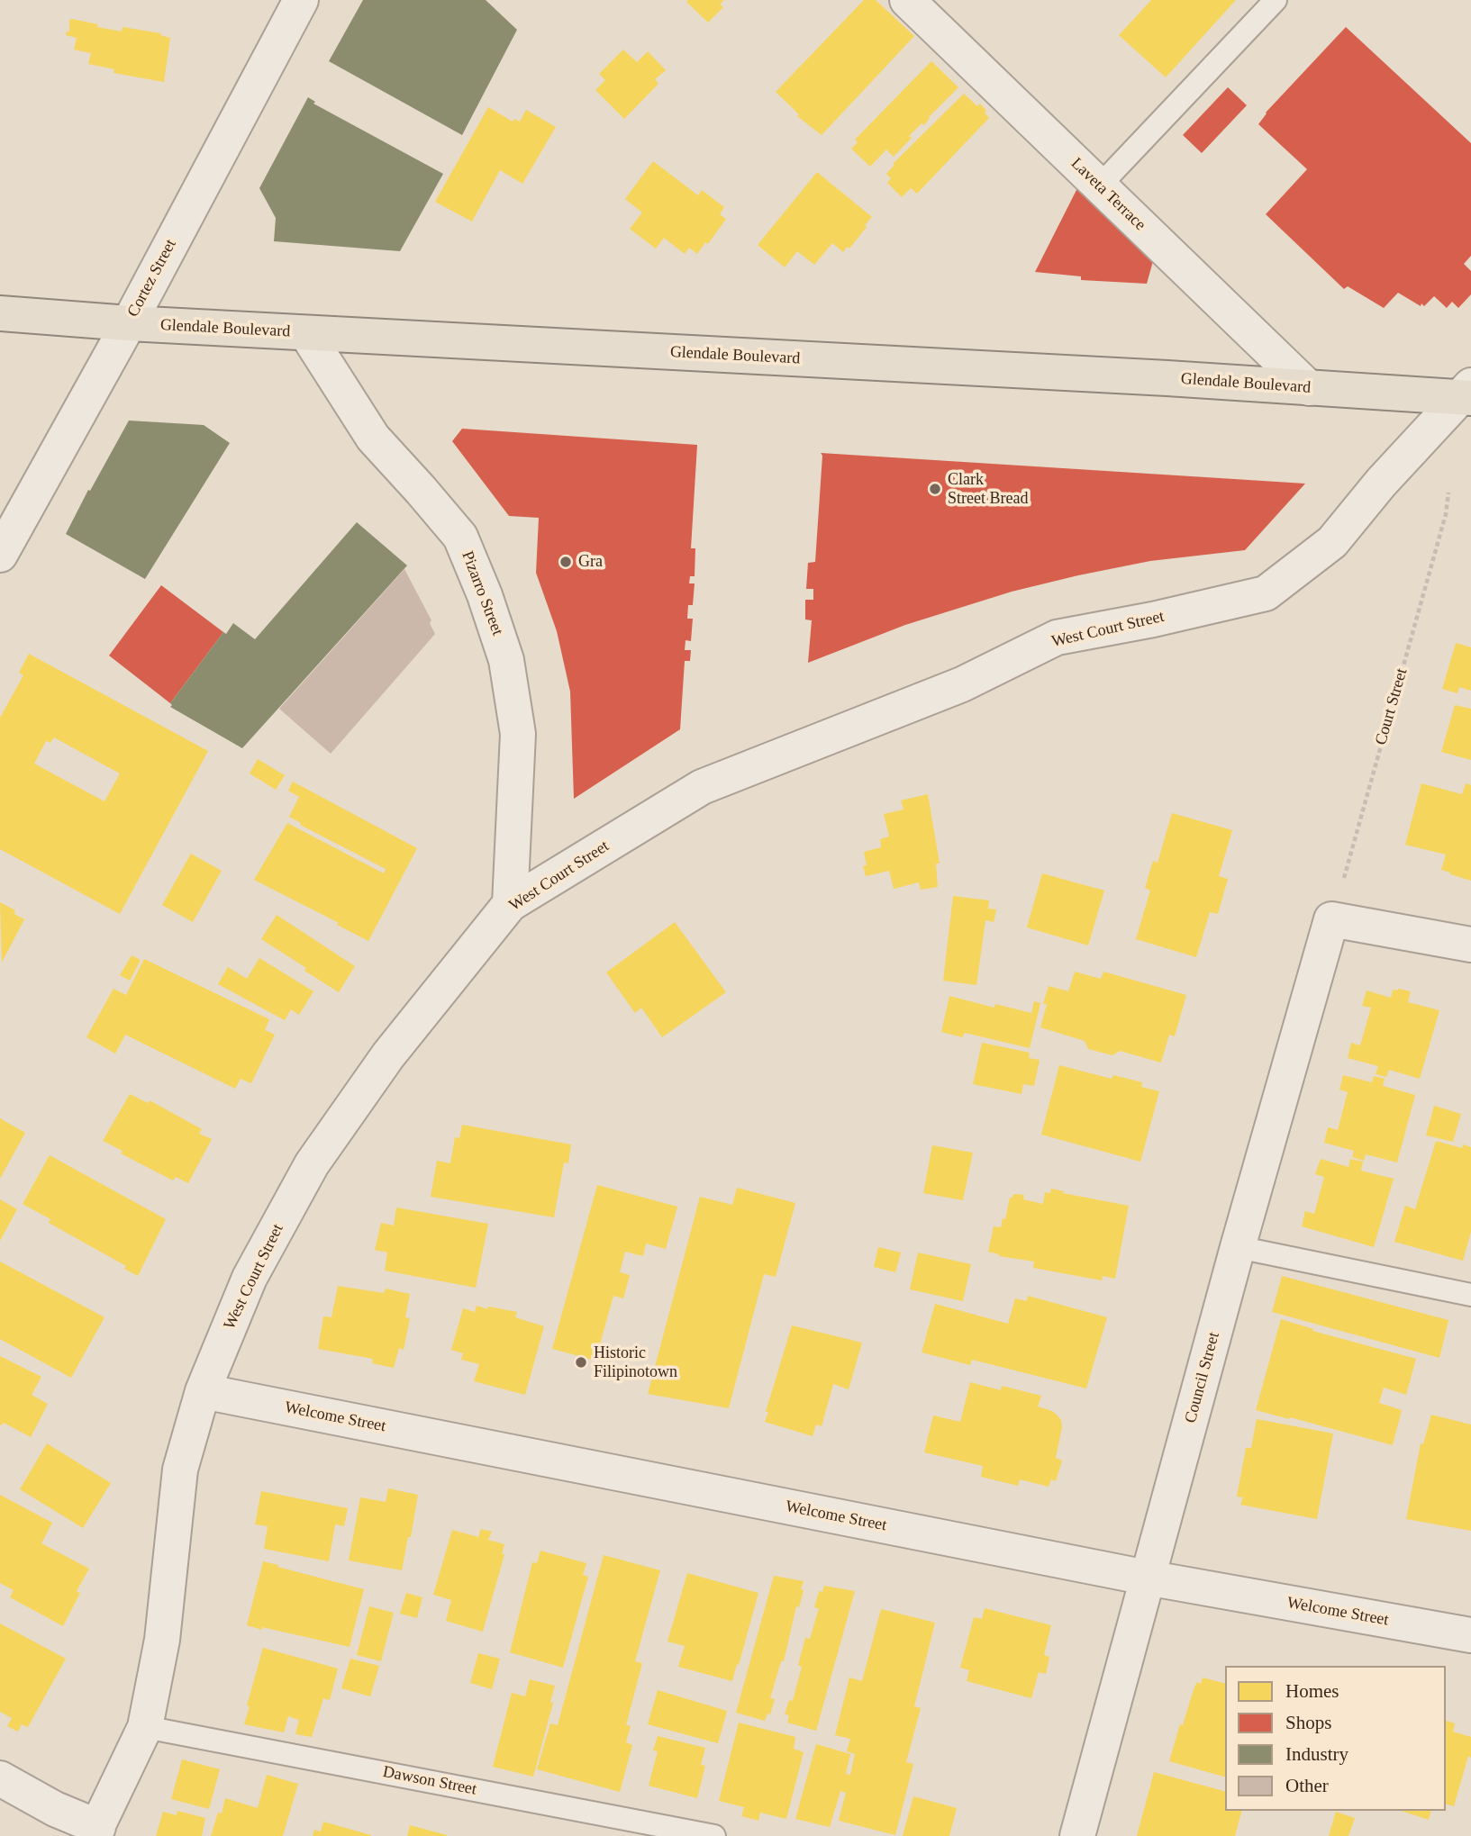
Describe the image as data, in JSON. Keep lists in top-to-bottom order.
{
  "streets": {
    "main road": ["Glendale Boulevard"],
    "street": [
      "Laveta Terrace",
      "Cortez Street",
      "Pizarro Street",
      "West Court Street",
      "Council Street",
      "Welcome Street"
    ],
    "lane": ["Dawson Street"],
    "path": ["Court Street"]
  },
  "crossings": [
    ["Laveta Terrace", "Glendale Boulevard"],
    ["Cortez Street", "Glendale Boulevard"],
    ["Glendale Boulevard", "Pizarro Street"],
    ["Glendale Boulevard", "West Court Street"],
    ["Pizarro Street", "West Court Street"],
    ["West Court Street", "Welcome Street"],
    ["West Court Street", "Dawson Street"],
    ["Court Street", "Council Street"],
    ["Council Street", "Welcome Street"]
  ],
  "places": ["Clark Street Bread", "Gra", "Historic Filipinotown"],
  "legend": [
    "Homes",
    "Shops",
    "Industry",
    "Other"
  ]
}
